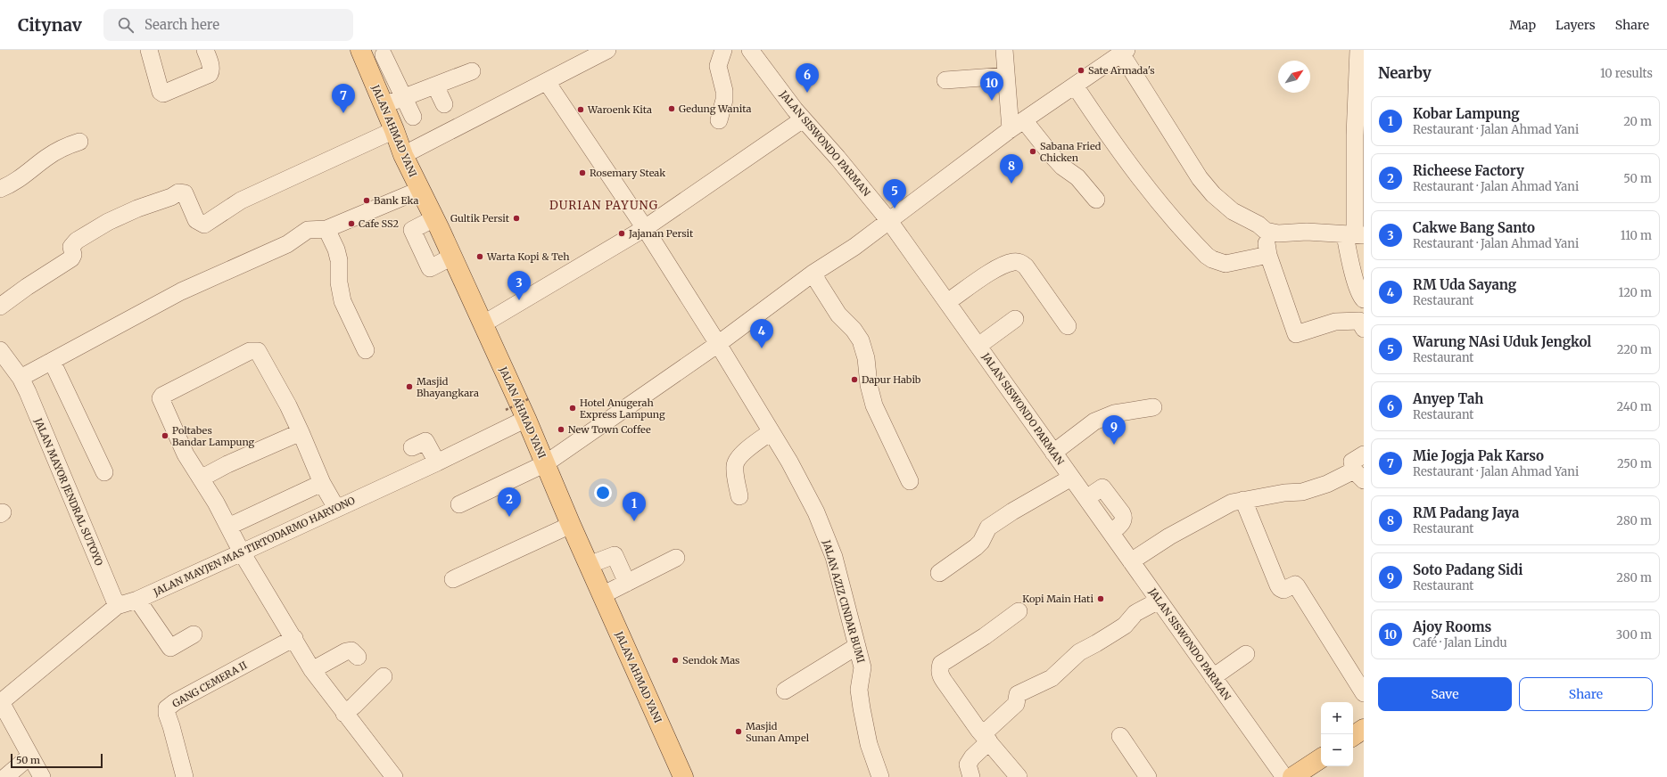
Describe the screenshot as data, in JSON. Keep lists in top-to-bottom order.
{
  "streets": {
    "main road": ["JALAN AHMAD YANI"],
    "street": [
      "JALAN SISWONDO PARMAN",
      "JALAN MAYOR JENDRAL SUTOYO",
      "JALAN MAYJEN MAS TIRTODARMO HARYONO",
      "JALAN AZIZ CINDAR BUMI",
      "GANG CEMERA II"
    ]
  },
  "crossings": [
    ["JALAN AHMAD YANI", "JALAN MAYJEN MAS TIRTODARMO HARYONO"],
    ["JALAN MAYOR JENDRAL SUTOYO", "JALAN MAYJEN MAS TIRTODARMO HARYONO"]
  ],
  "districts": ["DURIAN PAYUNG"],
  "places": [
    "Sate Armada's",
    "Gedung Wanita",
    "Waroenk Kita",
    "Sabana Fried Chicken",
    "Rosemary Steak",
    "Bank Eka",
    "Gultik Persit",
    "Cafe SS2",
    "Jajanan Persit",
    "Warta Kopi & Teh",
    "Dapur Habib",
    "Masjid Bhayangkara",
    "Hotel Anugerah Express Lampung",
    "New Town Coffee",
    "Poltabes Bandar Lampung",
    "Kopi Main Hati",
    "Sendok Mas",
    "Masjid Sunan Ampel"
  ],
  "scale_bar": "50 m",
  "north": "top right",
  "page": {
    "header": "Citynav",
    "search": "Search here",
    "nav": ["Map", "Layers", "Share"],
    "heading": ["Nearby", "10 results"],
    "pins": [
      "6",
      "10",
      "7",
      "8",
      "5",
      "3",
      "4",
      "9",
      "2",
      "1"
    ],
    "list": [
      {
        "mark": "1",
        "name": "Kobar Lampung",
        "note": "Restaurant · Jalan Ahmad Yani",
        "value": "20 m"
      },
      {
        "mark": "2",
        "name": "Richeese Factory",
        "note": "Restaurant · Jalan Ahmad Yani",
        "value": "50 m"
      },
      {
        "mark": "3",
        "name": "Cakwe Bang Santo",
        "note": "Restaurant · Jalan Ahmad Yani",
        "value": "110 m"
      },
      {
        "mark": "4",
        "name": "RM Uda Sayang",
        "note": "Restaurant",
        "value": "120 m"
      },
      {
        "mark": "5",
        "name": "Warung NAsi Uduk Jengkol",
        "note": "Restaurant",
        "value": "220 m"
      },
      {
        "mark": "6",
        "name": "Anyep Tah",
        "note": "Restaurant",
        "value": "240 m"
      },
      {
        "mark": "7",
        "name": "Mie Jogja Pak Karso",
        "note": "Restaurant · Jalan Ahmad Yani",
        "value": "250 m"
      },
      {
        "mark": "8",
        "name": "RM Padang Jaya",
        "note": "Restaurant",
        "value": "280 m"
      },
      {
        "mark": "9",
        "name": "Soto Padang Sidi",
        "note": "Restaurant",
        "value": "280 m"
      },
      {
        "mark": "10",
        "name": "Ajoy Rooms",
        "note": "Café · Jalan Lindu",
        "value": "300 m"
      }
    ],
    "buttons": ["Save", "Share"],
    "map_buttons": ["+", "−"],
    "scale": "50 m"
  }
}
